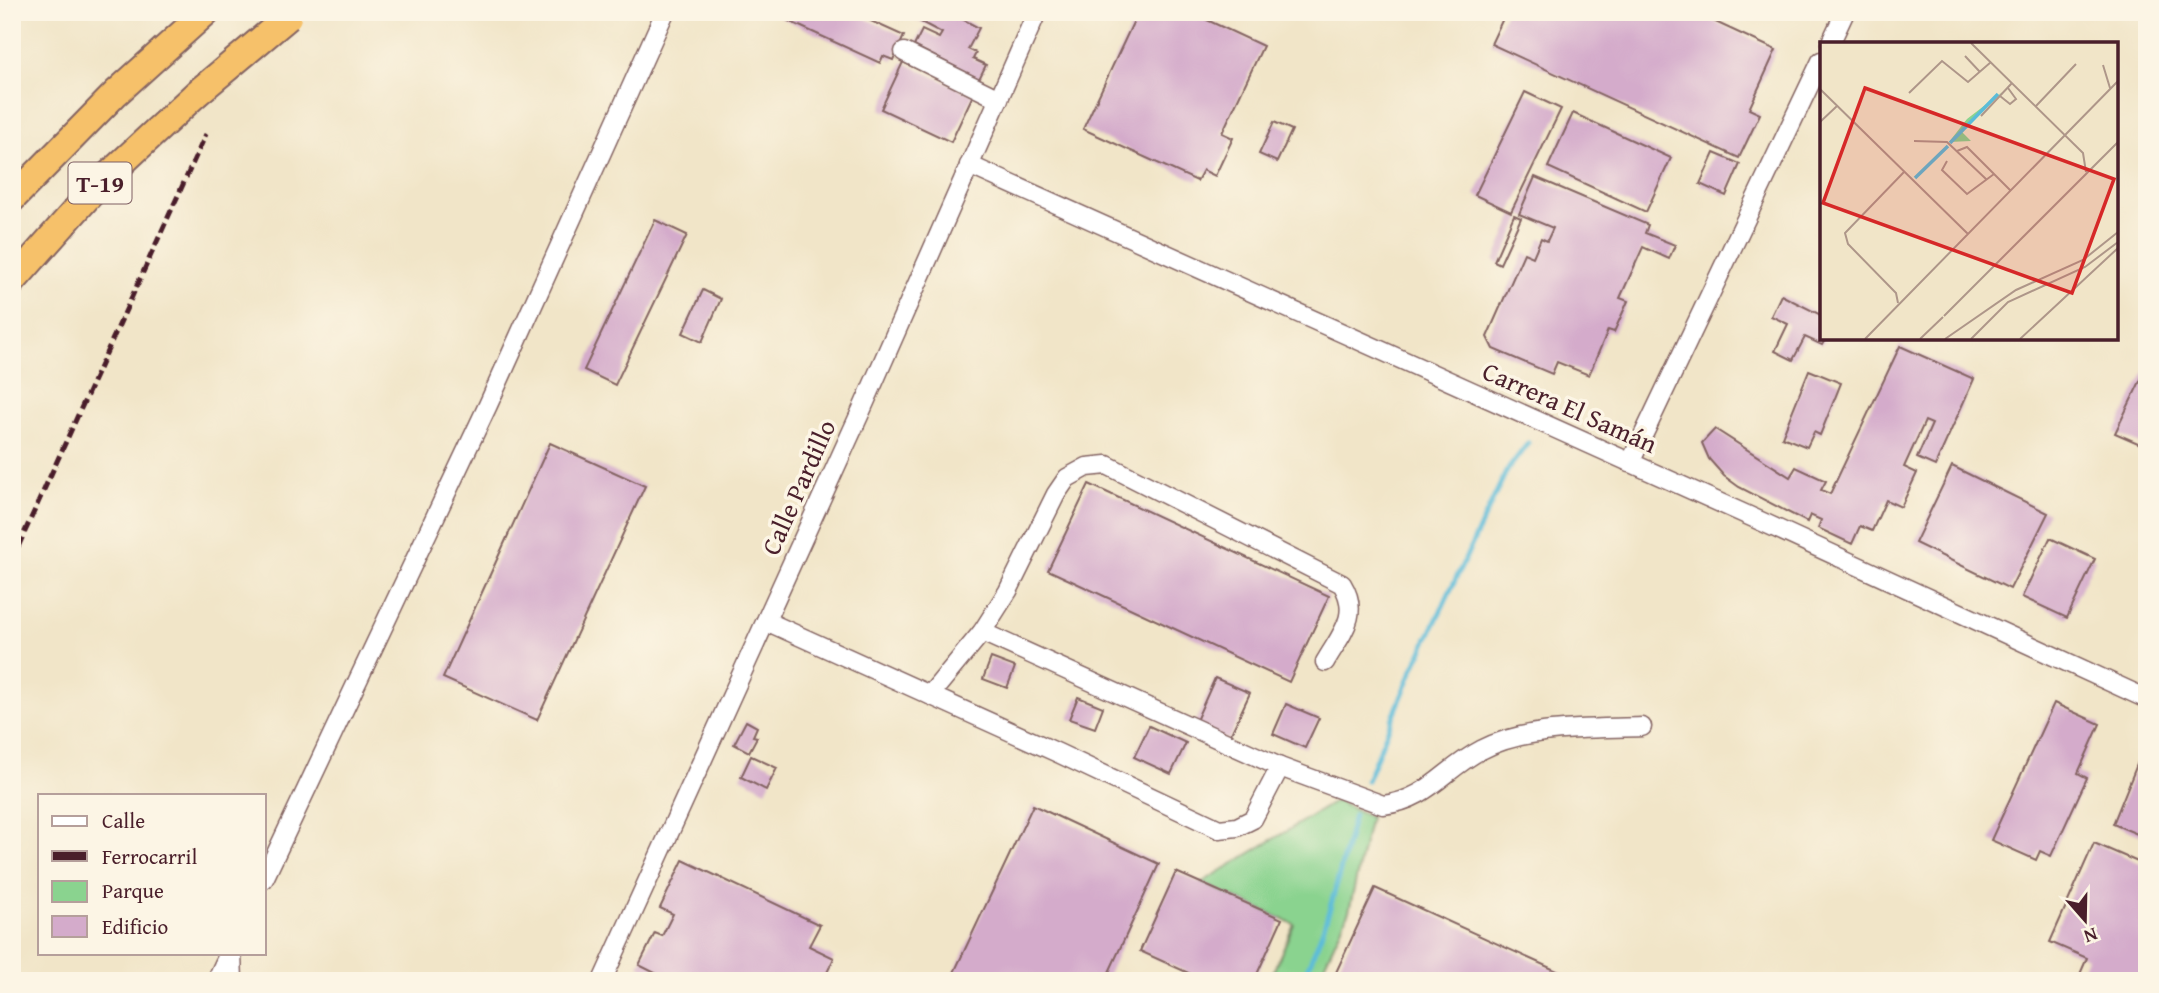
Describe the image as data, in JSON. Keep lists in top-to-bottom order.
{
  "streets": {
    "highway": ["T-19"],
    "street": ["Carrera El Samán", "Calle Pardillo"]
  },
  "crossings": [
    ["Carrera El Samán", "Calle Pardillo"]
  ],
  "legend": [
    "Calle",
    "Ferrocarril",
    "Parque",
    "Edificio"
  ],
  "north": "bottom"
}
